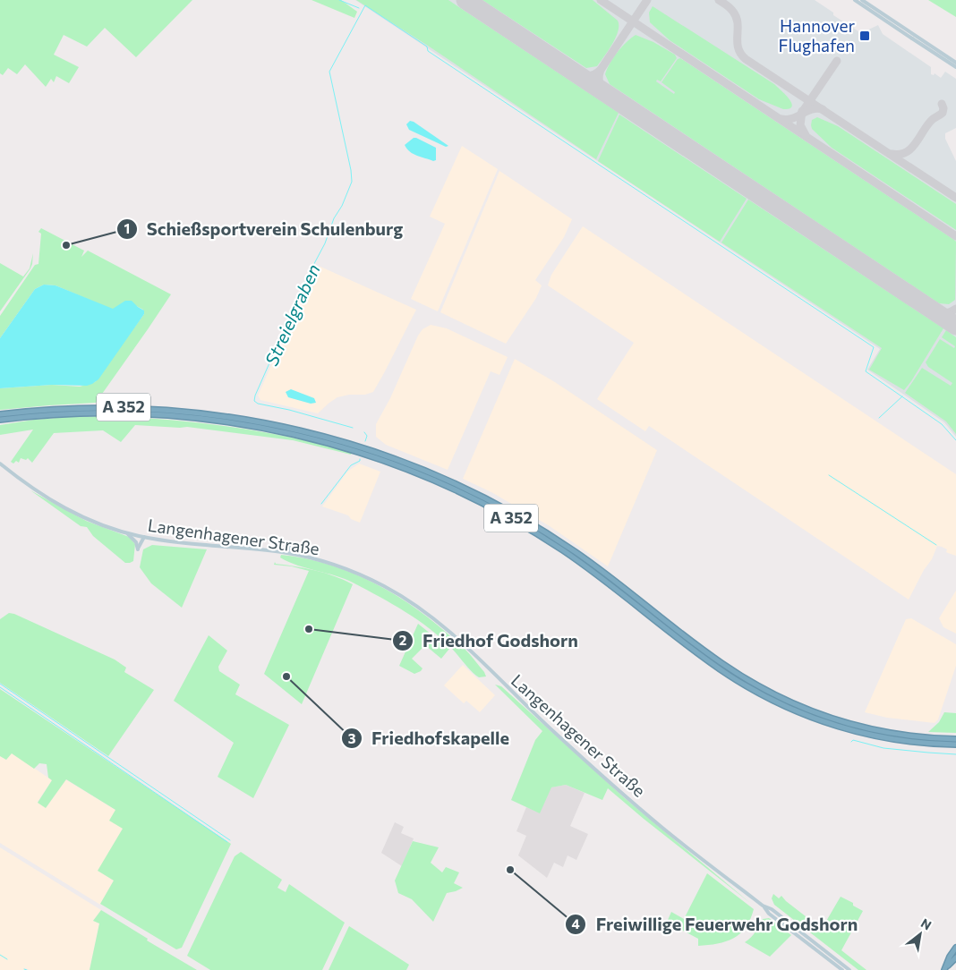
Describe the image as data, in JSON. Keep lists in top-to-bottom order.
{
  "streets": {
    "highway": ["A 352"],
    "main road": ["Langenhagener Straße"]
  },
  "water": ["Streielgraben"],
  "places": {
    "transit": ["Hannover Flughafen"],
    "other": [
      "Schießsportverein Schulenburg",
      "Friedhof Godshorn",
      "Friedhofskapelle",
      "Freiwillige Feuerwehr Godshorn"
    ]
  },
  "north": "top right"
}
